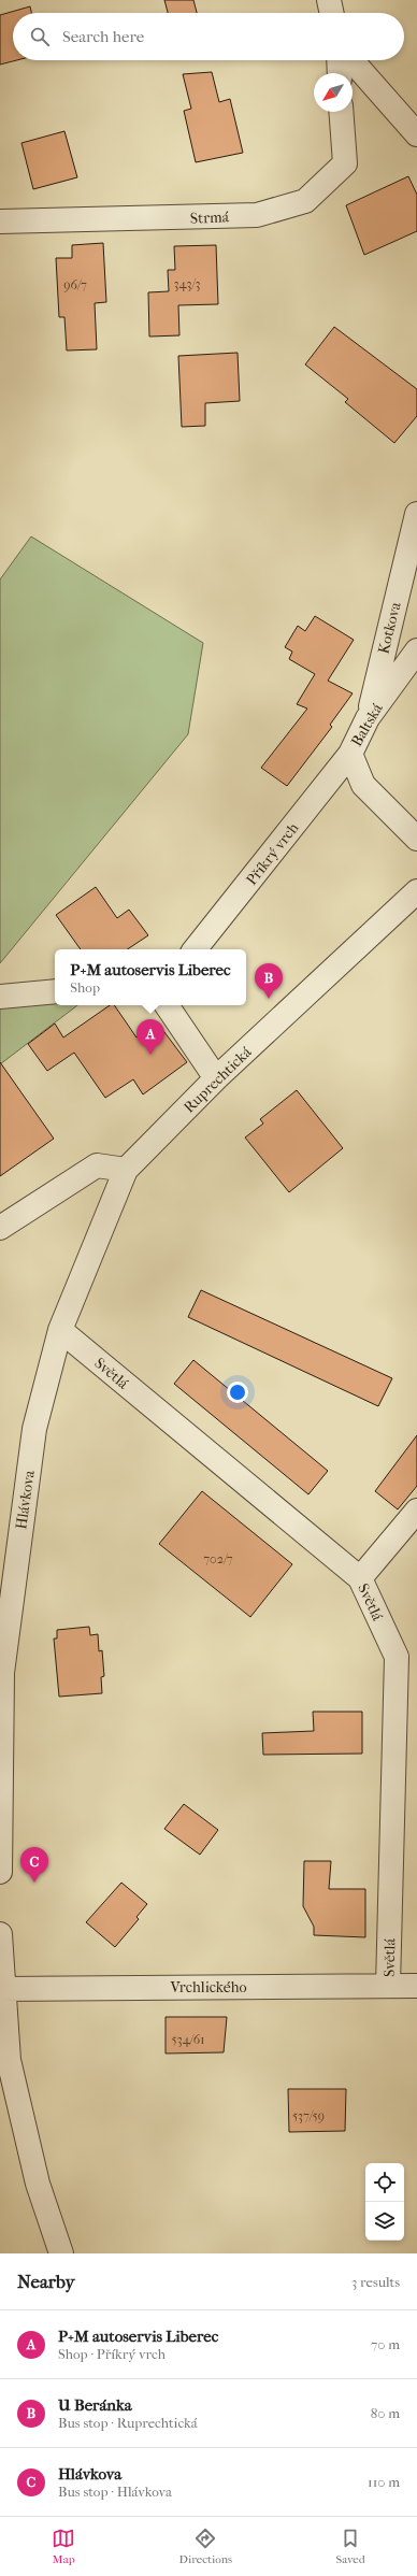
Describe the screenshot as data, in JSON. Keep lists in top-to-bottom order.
{
  "streets": {
    "street": [
      "Strmá",
      "Kotkova",
      "Baltská",
      "Příkrý vrch",
      "Ruprechtická",
      "Světlá",
      "Hlávkova",
      "Vrchlického"
    ]
  },
  "crossings": [
    ["Kotkova", "Baltská"],
    ["Baltská", "Příkrý vrch"],
    ["Ruprechtická", "Hlávkova"],
    ["Světlá", "Hlávkova"],
    ["Světlá", "Vrchlického"]
  ],
  "house_numbers": [
    "343/3",
    "96/7",
    "702/7",
    "534/61",
    "537/59"
  ],
  "north": "bottom left",
  "page": {
    "search": "Search here",
    "popup": ["P+M autoservis Liberec", "Shop"],
    "pins": ["B", "A", "C"],
    "heading": ["Nearby", "3 results"],
    "list": [
      {
        "mark": "A",
        "name": "P+M autoservis Liberec",
        "note": "Shop · Příkrý vrch",
        "value": "70 m"
      },
      {
        "mark": "B",
        "name": "U Beránka",
        "note": "Bus stop · Ruprechtická",
        "value": "80 m"
      },
      {
        "mark": "C",
        "name": "Hlávkova",
        "note": "Bus stop · Hlávkova",
        "value": "110 m"
      }
    ],
    "nav": ["Map", "Directions", "Saved"]
  }
}
